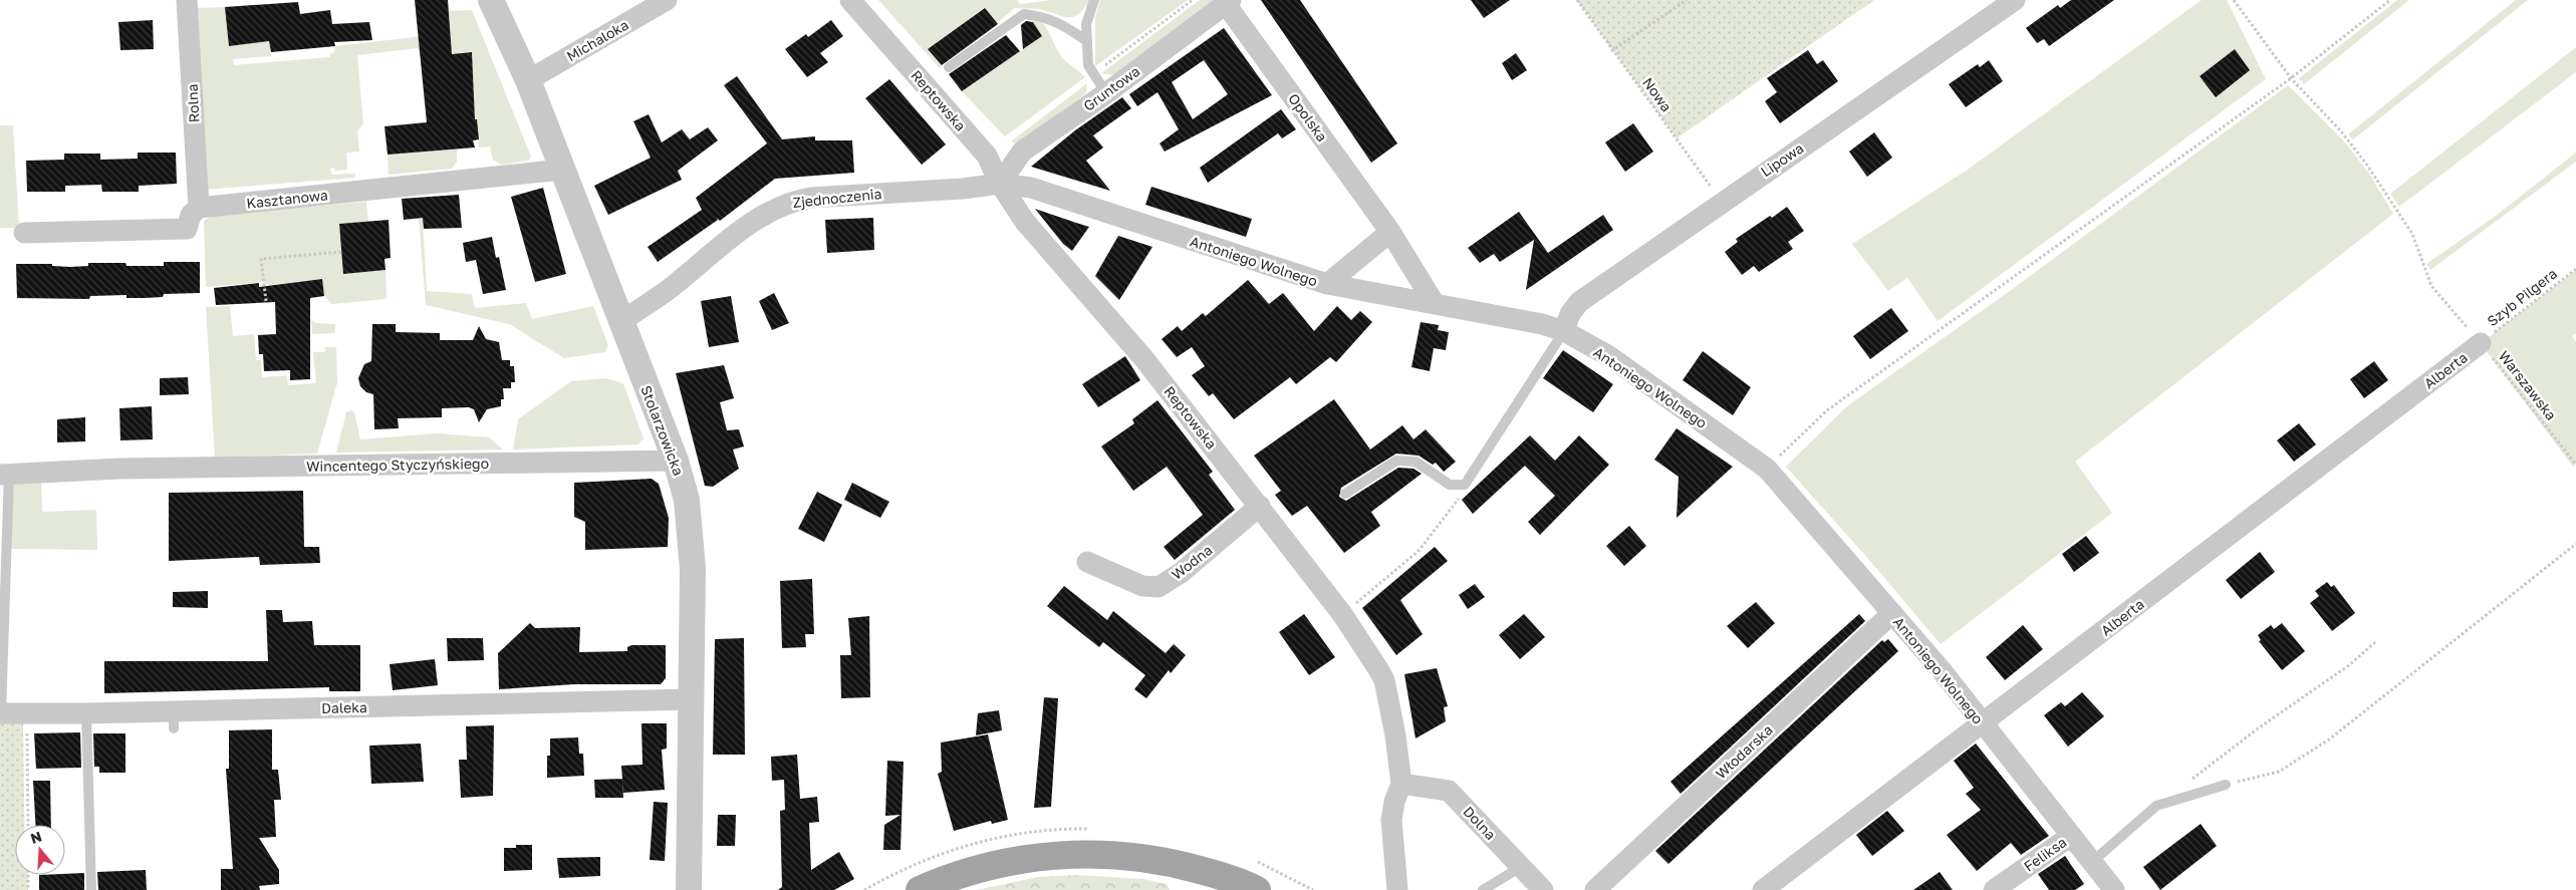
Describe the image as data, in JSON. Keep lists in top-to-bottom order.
{
  "streets": {
    "street": [
      "Michaloka",
      "Gruntowa",
      "Reptowska",
      "Rolna",
      "Opolska",
      "Lipowa",
      "Zjednoczenia",
      "Kasztanowa",
      "Antoniego Wolnego",
      "Alberta",
      "Stolarzowicka",
      "Wincentego Styczyńskiego",
      "Wodna",
      "Daleka",
      "Włodarska",
      "Dolna",
      "Feliksa"
    ],
    "path": ["Nowa", "Szyb Pilgera", "Warszawska"]
  },
  "crossings": [
    ["Michaloka", "Stolarzowicka"],
    ["Gruntowa", "Reptowska"],
    ["Gruntowa", "Opolska"],
    ["Gruntowa", "Zjednoczenia"],
    ["Gruntowa", "Antoniego Wolnego"],
    ["Nowa", "Lipowa"],
    ["Reptowska", "Zjednoczenia"],
    ["Reptowska", "Antoniego Wolnego"],
    ["Reptowska", "Wodna"],
    ["Reptowska", "Dolna"],
    ["Rolna", "Kasztanowa"],
    ["Opolska", "Antoniego Wolnego"],
    ["Lipowa", "Antoniego Wolnego"],
    ["Zjednoczenia", "Antoniego Wolnego"],
    ["Zjednoczenia", "Stolarzowicka"],
    ["Kasztanowa", "Stolarzowicka"],
    ["Antoniego Wolnego", "Alberta"],
    ["Antoniego Wolnego", "Włodarska"],
    ["Antoniego Wolnego", "Feliksa"],
    ["Szyb Pilgera", "Alberta"],
    ["Szyb Pilgera", "Warszawska"],
    ["Alberta", "Warszawska"],
    ["Stolarzowicka", "Wincentego Styczyńskiego"],
    ["Stolarzowicka", "Daleka"]
  ],
  "north": "top"
}
